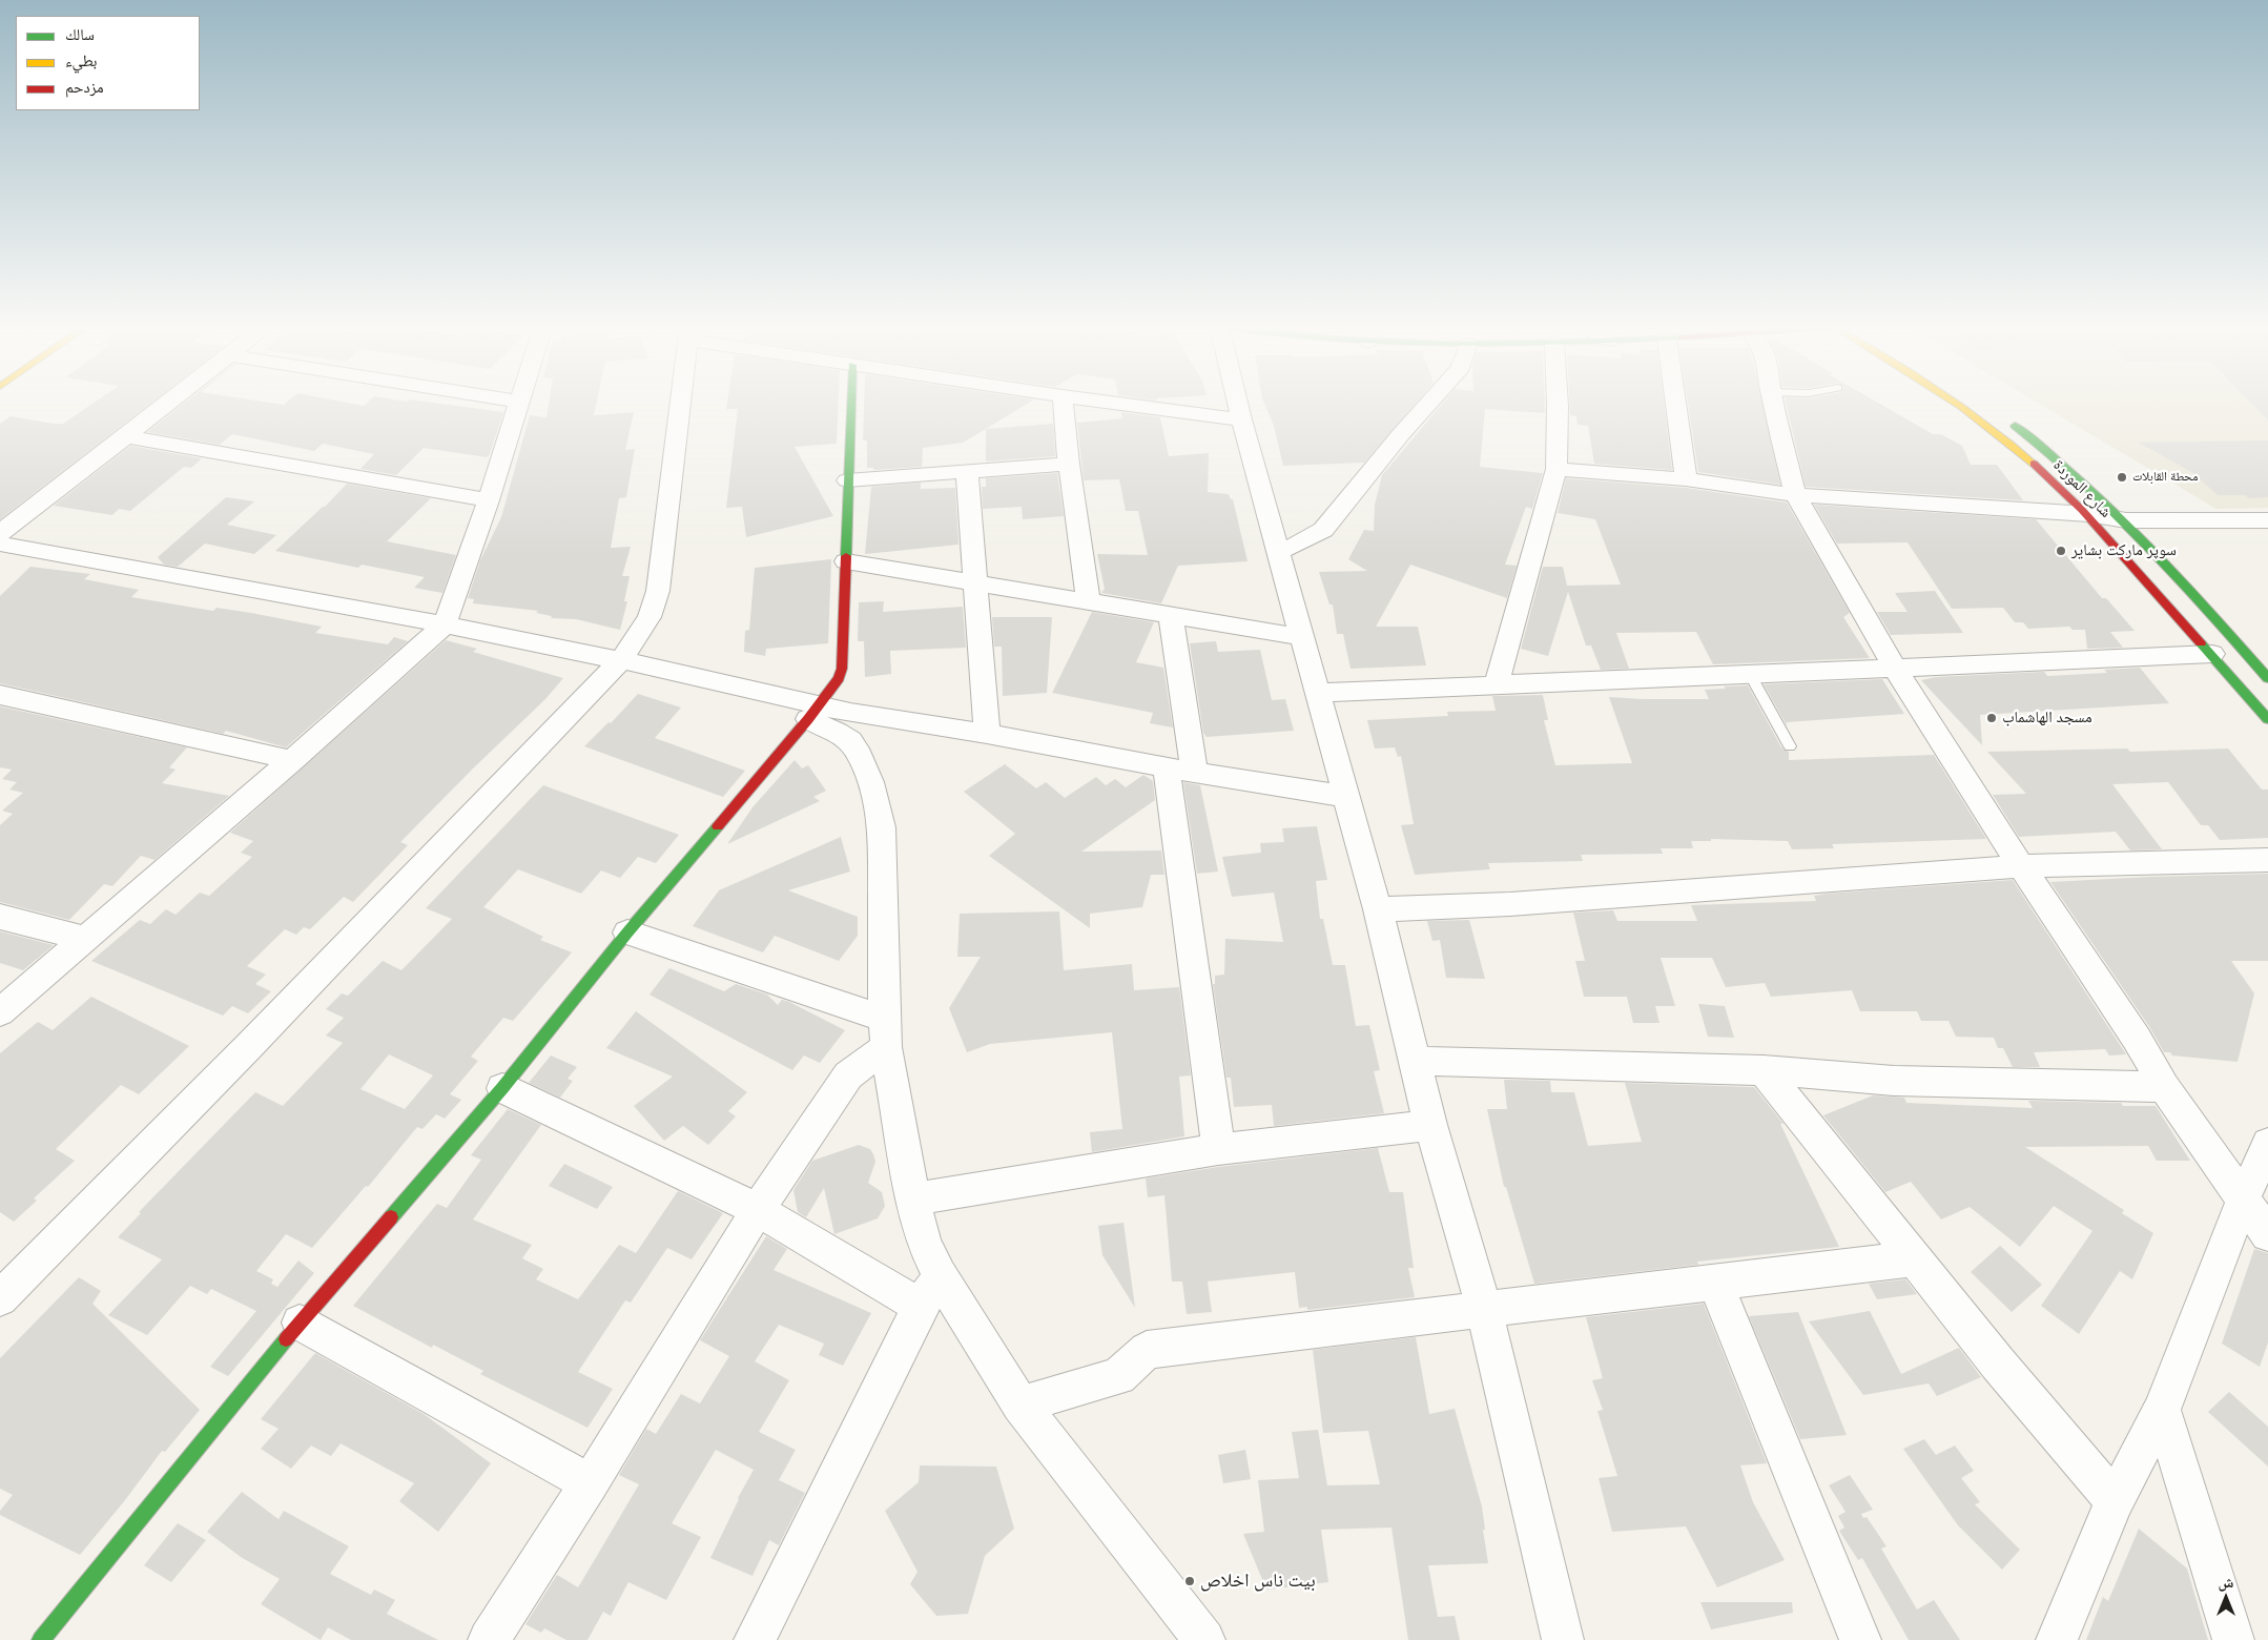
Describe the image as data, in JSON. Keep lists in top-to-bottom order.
{
  "streets": {
    "street": ["شارع الموردة"]
  },
  "places": [
    "محطة القابلات",
    "سوپر مارکت بشاير",
    "مسجد الهاشماب",
    "بيت ناس اخلاص"
  ],
  "legend": ["سالك", "بطيء", "مزدحم"],
  "north": "top"
}
